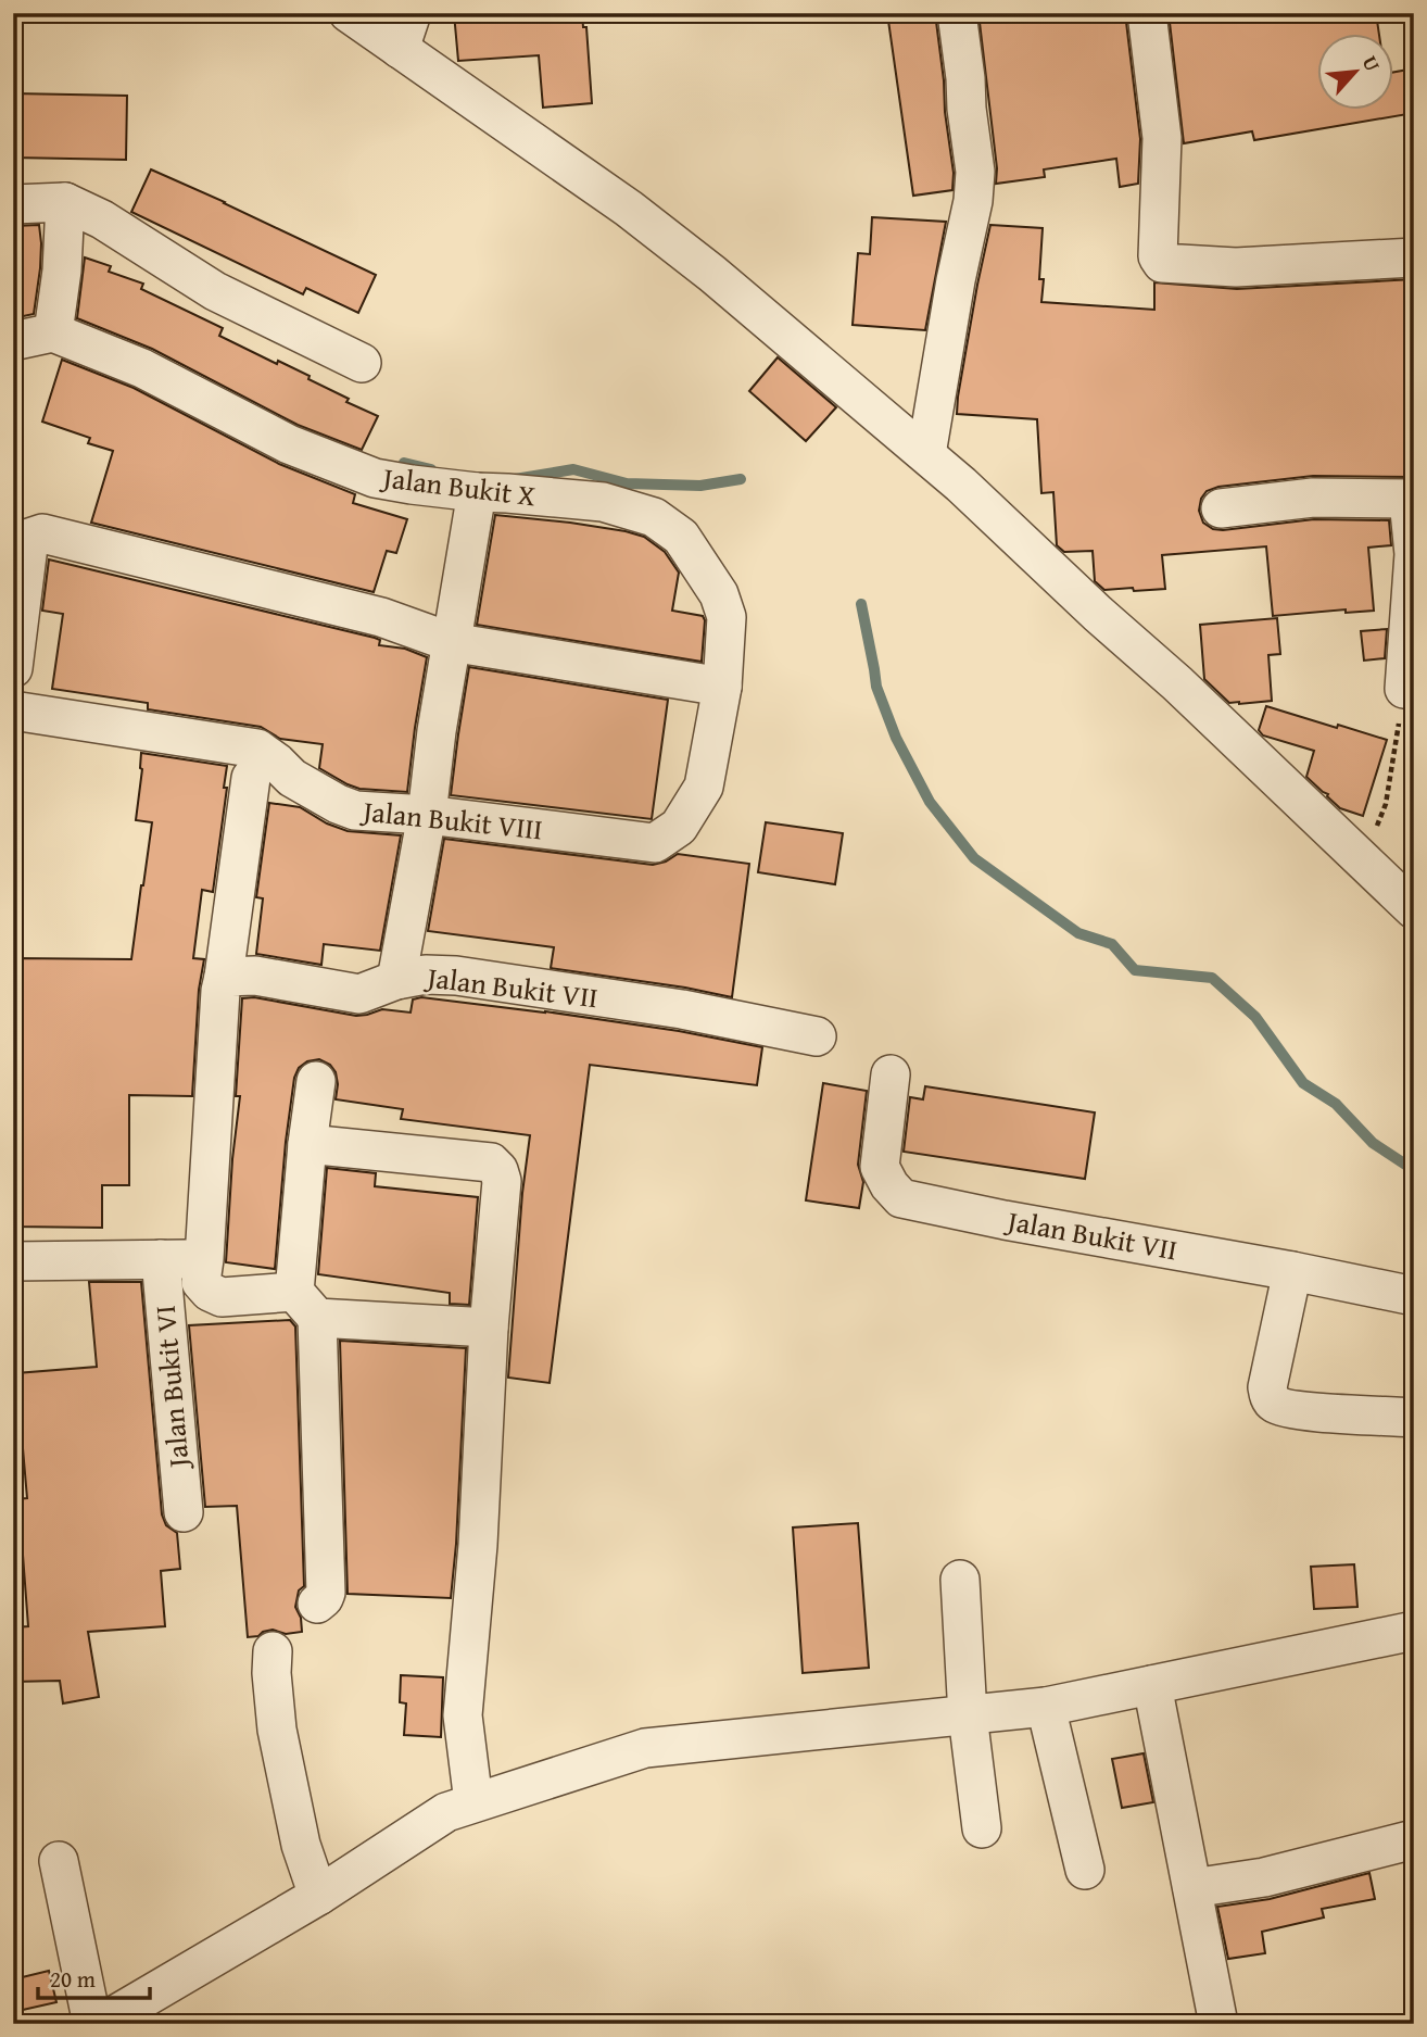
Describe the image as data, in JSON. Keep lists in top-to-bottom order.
{
  "streets": {
    "street": [
      "Jalan Bukit X",
      "Jalan Bukit VIII",
      "Jalan Bukit VII",
      "Jalan Bukit VI"
    ]
  },
  "crossings": [
    ["Jalan Bukit X", "Jalan Bukit VIII"]
  ],
  "scale_bar": "20 m",
  "north": "top right"
}
